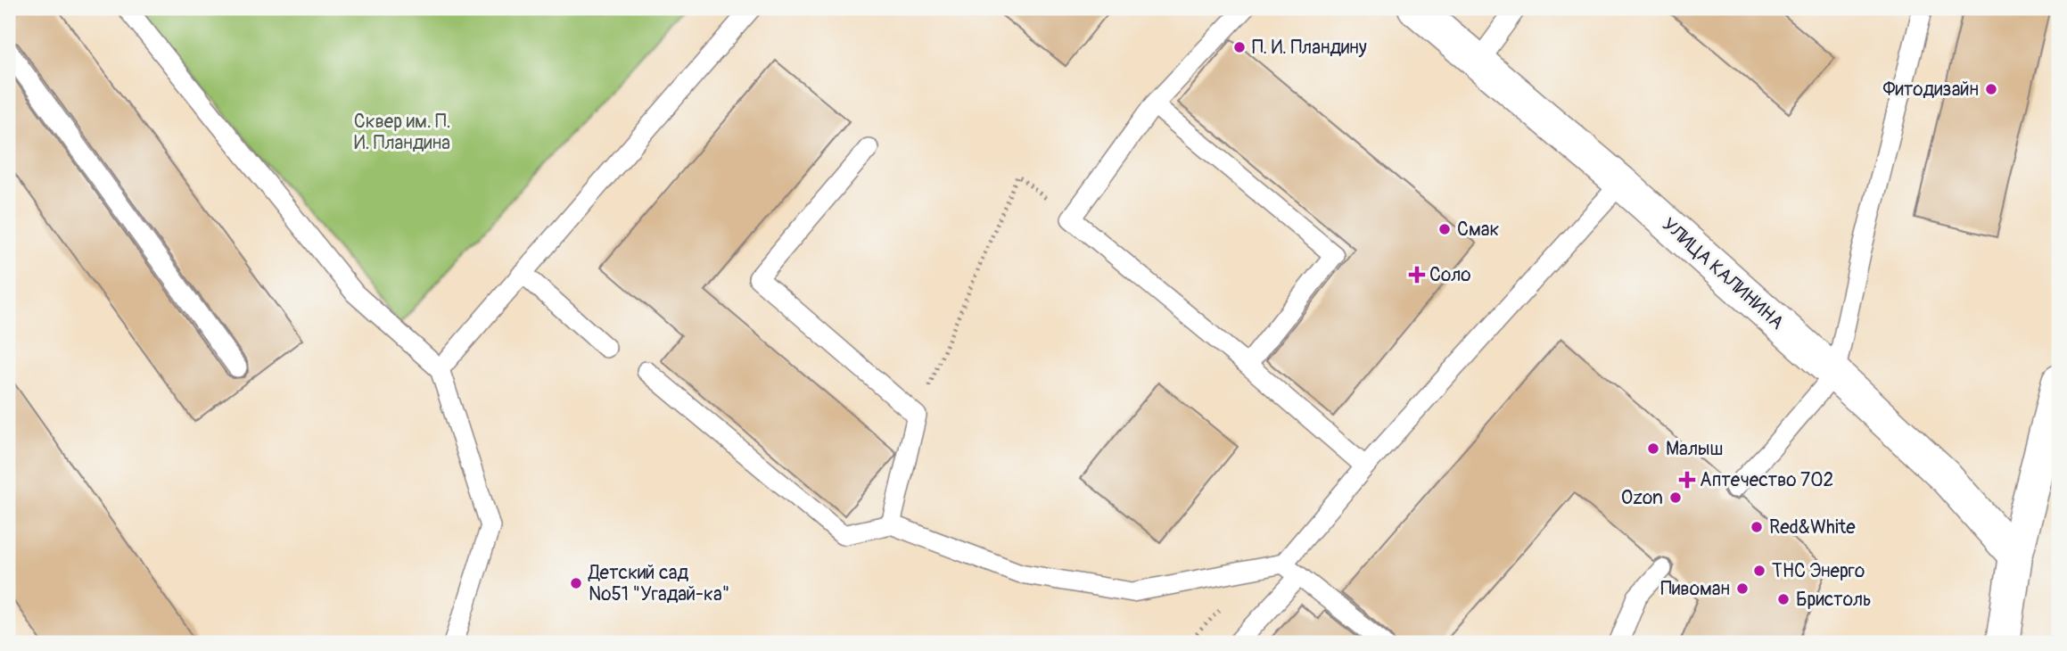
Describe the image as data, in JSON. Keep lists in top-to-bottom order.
{
  "streets": {
    "street": ["УЛИЦА КАЛИНИНА"]
  },
  "parks": ["Сквер им. П. И. Пландина"],
  "places": {
    "other": [
      "П. И. Пландину",
      "Фитодизайн",
      "Смак",
      "Малыш",
      "Ozon",
      "Red&White",
      "ТНС Энерго",
      "Детский сад №51 \"Угадай-ка\"",
      "Пивоман",
      "Бристоль"
    ],
    "health": ["Соло", "Аптечество 702"]
  }
}
